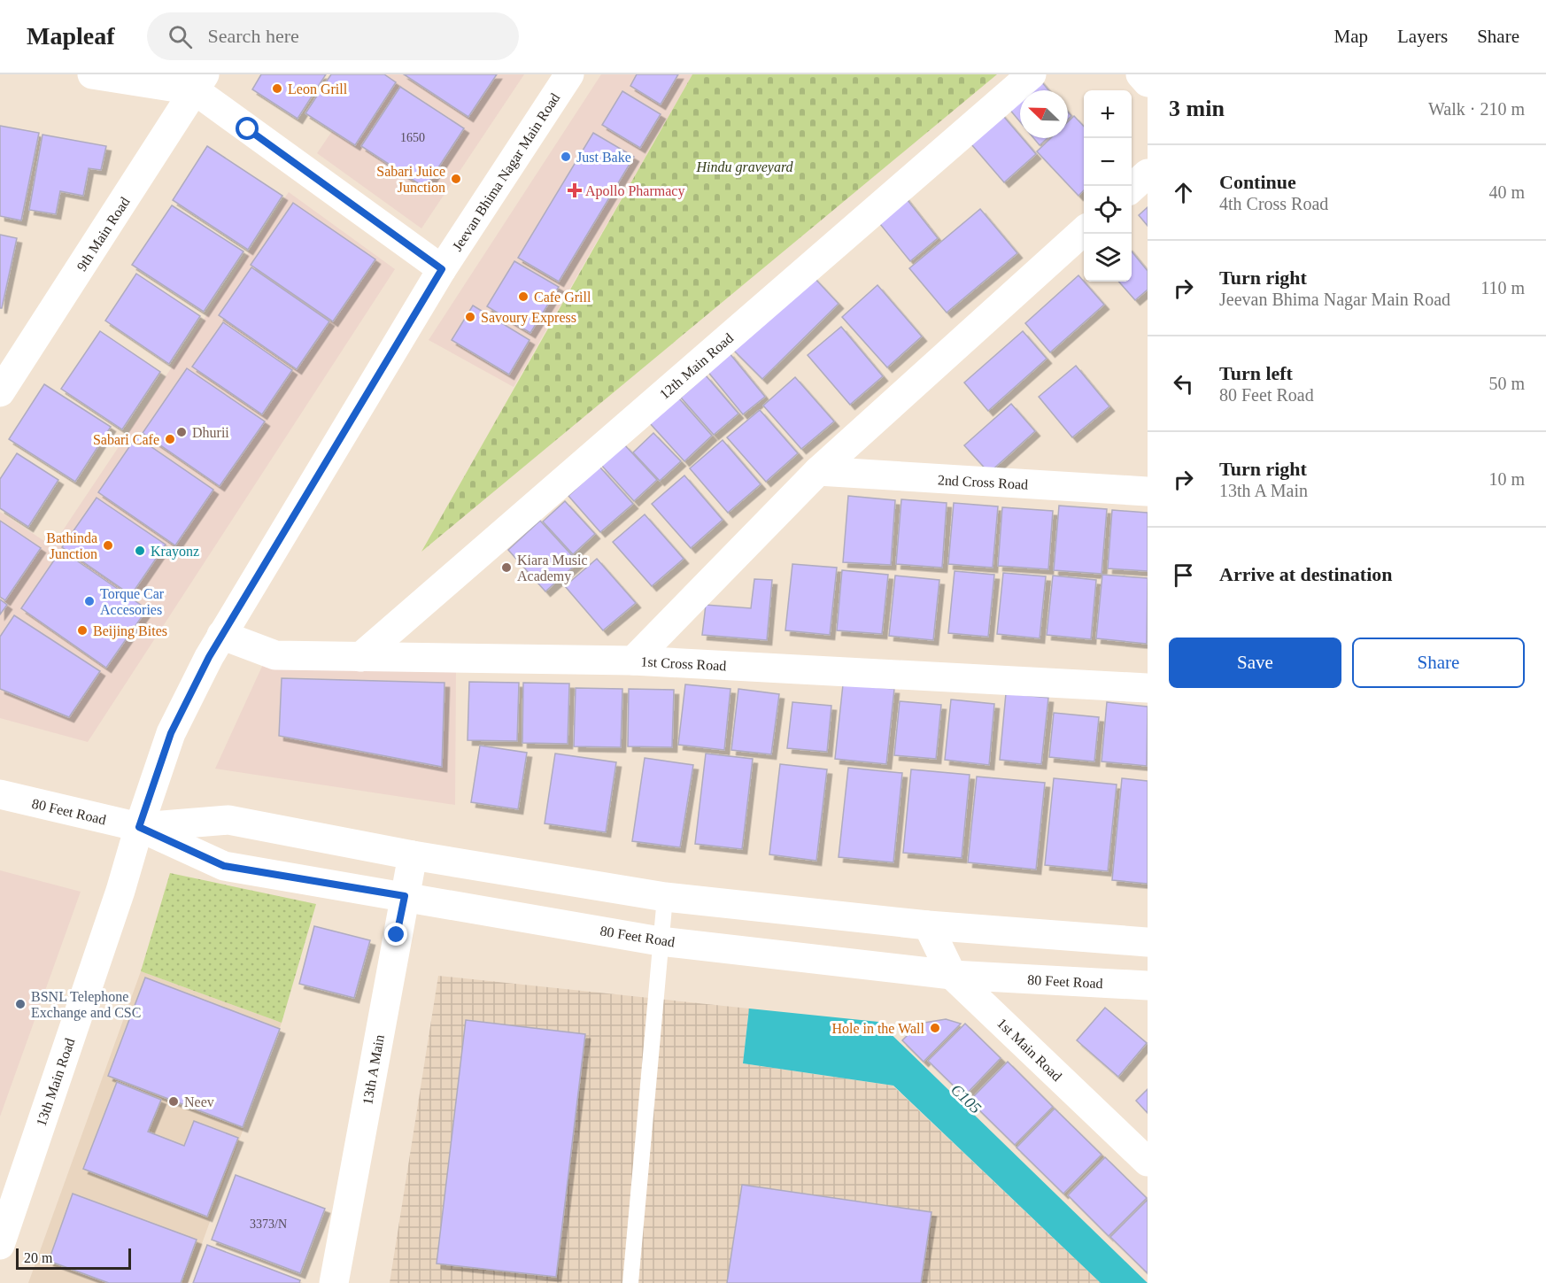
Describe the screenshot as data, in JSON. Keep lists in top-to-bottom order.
{
  "streets": {
    "street": [
      "Jeevan Bhima Nagar Main Road",
      "9th Main Road",
      "12th Main Road",
      "2nd Cross Road",
      "1st Cross Road",
      "80 Feet Road",
      "1st Main Road",
      "13th A Main",
      "13th Main Road"
    ]
  },
  "crossings": [
    ["Jeevan Bhima Nagar Main Road", "1st Cross Road"],
    ["Jeevan Bhima Nagar Main Road", "80 Feet Road"],
    ["Jeevan Bhima Nagar Main Road", "13th Main Road"],
    ["12th Main Road", "1st Cross Road"],
    ["80 Feet Road", "1st Main Road"],
    ["80 Feet Road", "13th A Main"],
    ["80 Feet Road", "13th Main Road"]
  ],
  "water": ["C105"],
  "parks": ["Hindu graveyard"],
  "places": {
    "other": [
      "Leon Grill",
      "Just Bake",
      "Sabari Juice Junction",
      "Cafe Grill",
      "Savoury Express",
      "Dhurii",
      "Sabari Cafe",
      "Bathinda Junction",
      "Krayonz",
      "Kiara Music Academy",
      "Torque Car Accesories",
      "Beijing Bites",
      "BSNL Telephone Exchange and CSC",
      "Hole in the Wall",
      "Neev"
    ],
    "health": ["Apollo Pharmacy"]
  },
  "house_numbers": ["1650", "3373/N"],
  "scale_bar": "20 m",
  "north": "top left",
  "page": {
    "header": "Mapleaf",
    "search": "Search here",
    "nav": ["Map", "Layers", "Share"],
    "heading": ["3 min", "Walk · 210 m"],
    "map_buttons": ["+", "−"],
    "list": [
      ["Continue", "4th Cross Road", "40 m"],
      ["Turn right", "Jeevan Bhima Nagar Main Road", "110 m"],
      ["Turn left", "80 Feet Road", "50 m"],
      ["Turn right", "13th A Main", "10 m"],
      "Arrive at destination"
    ],
    "buttons": ["Save", "Share"],
    "scale": "20 m"
  }
}
